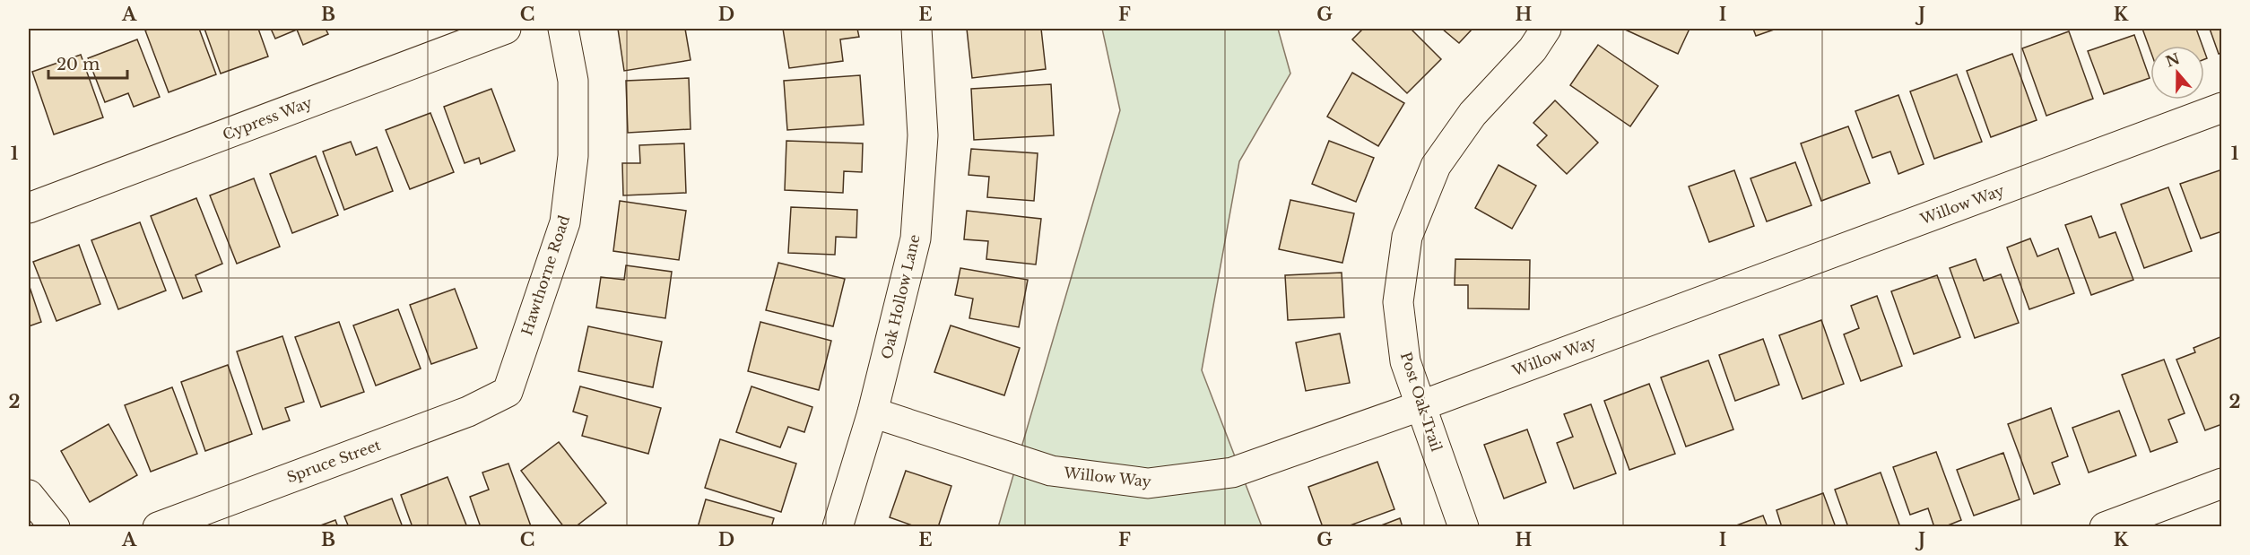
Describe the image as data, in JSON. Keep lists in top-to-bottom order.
{
  "streets": {
    "street": [
      "Cypress Way",
      "Willow Way",
      "Hawthorne Road",
      "Oak Hollow Lane",
      "Post Oak Trail",
      "Spruce Street"
    ]
  },
  "crossings": [
    ["Willow Way", "Oak Hollow Lane"],
    ["Willow Way", "Post Oak Trail"],
    ["Hawthorne Road", "Spruce Street"]
  ],
  "scale_bar": "20 m",
  "north": "top",
  "grid": {
    "columns": [
      "A",
      "B",
      "C",
      "D",
      "E",
      "F",
      "G",
      "H",
      "I",
      "J",
      "K"
    ],
    "rows": ["1", "2"]
  }
}
